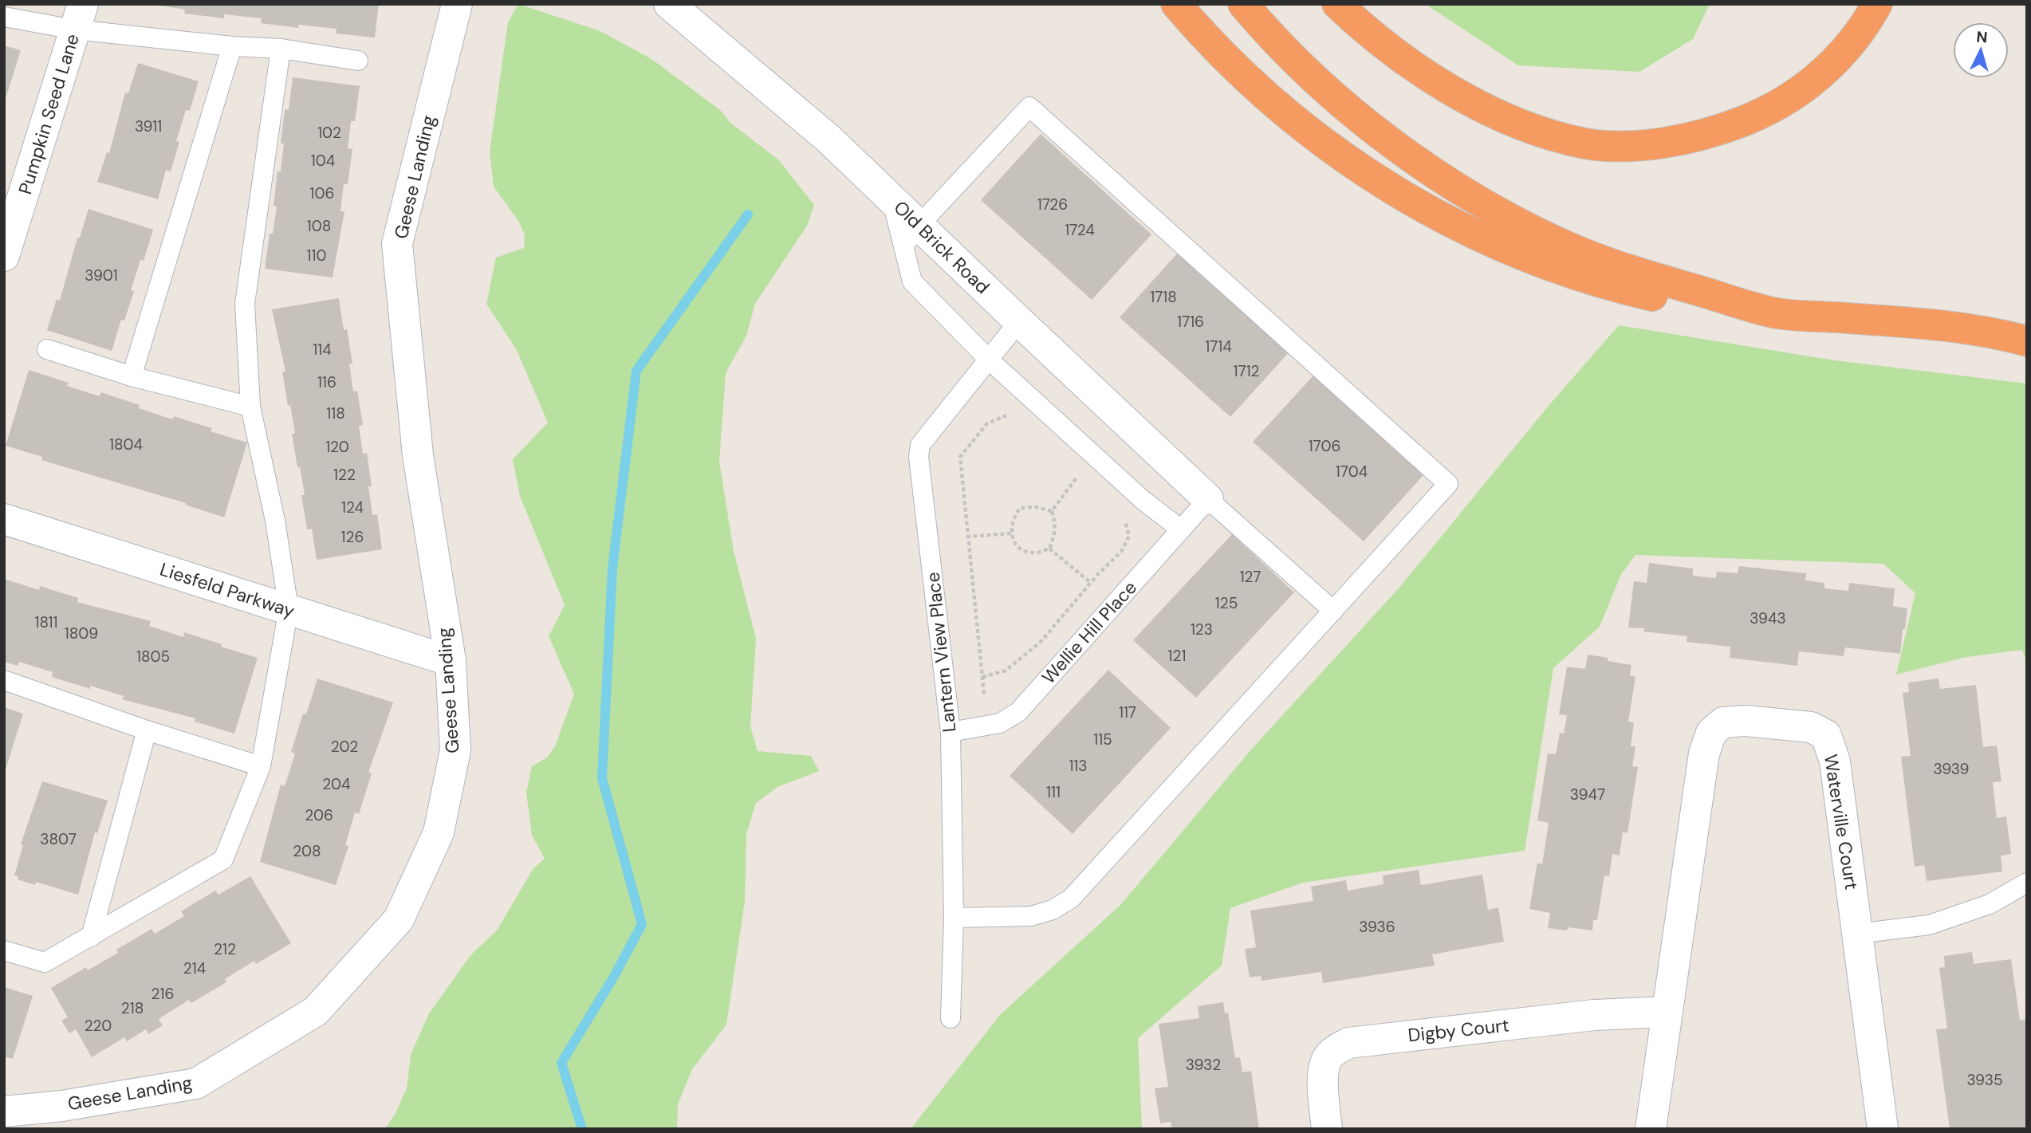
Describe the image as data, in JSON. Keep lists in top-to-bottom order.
{
  "streets": {
    "street": [
      "Pumpkin Seed Lane",
      "Geese Landing",
      "Old Brick Road",
      "Liesfeld Parkway",
      "Waterville Court",
      "Digby Court"
    ],
    "lane": ["Wellie Hill Place", "Lantern View Place"]
  },
  "crossings": [
    ["Geese Landing", "Liesfeld Parkway"],
    ["Old Brick Road", "Wellie Hill Place"],
    ["Old Brick Road", "Lantern View Place"],
    ["Wellie Hill Place", "Lantern View Place"],
    ["Waterville Court", "Digby Court"]
  ],
  "house_numbers": [
    "3911",
    "102",
    "104",
    "106",
    "1726",
    "108",
    "1724",
    "110",
    "3901",
    "1718",
    "1716",
    "1714",
    "114",
    "1712",
    "116",
    "118",
    "1804",
    "1706",
    "120",
    "1704",
    "122",
    "124",
    "126",
    "127",
    "125",
    "3943",
    "1811",
    "123",
    "1809",
    "121",
    "1805",
    "117",
    "115",
    "202",
    "113",
    "3939",
    "204",
    "111",
    "3947",
    "206",
    "3807",
    "208",
    "3936",
    "212",
    "214",
    "216",
    "218",
    "220",
    "3932",
    "3935"
  ],
  "north": "top"
}
